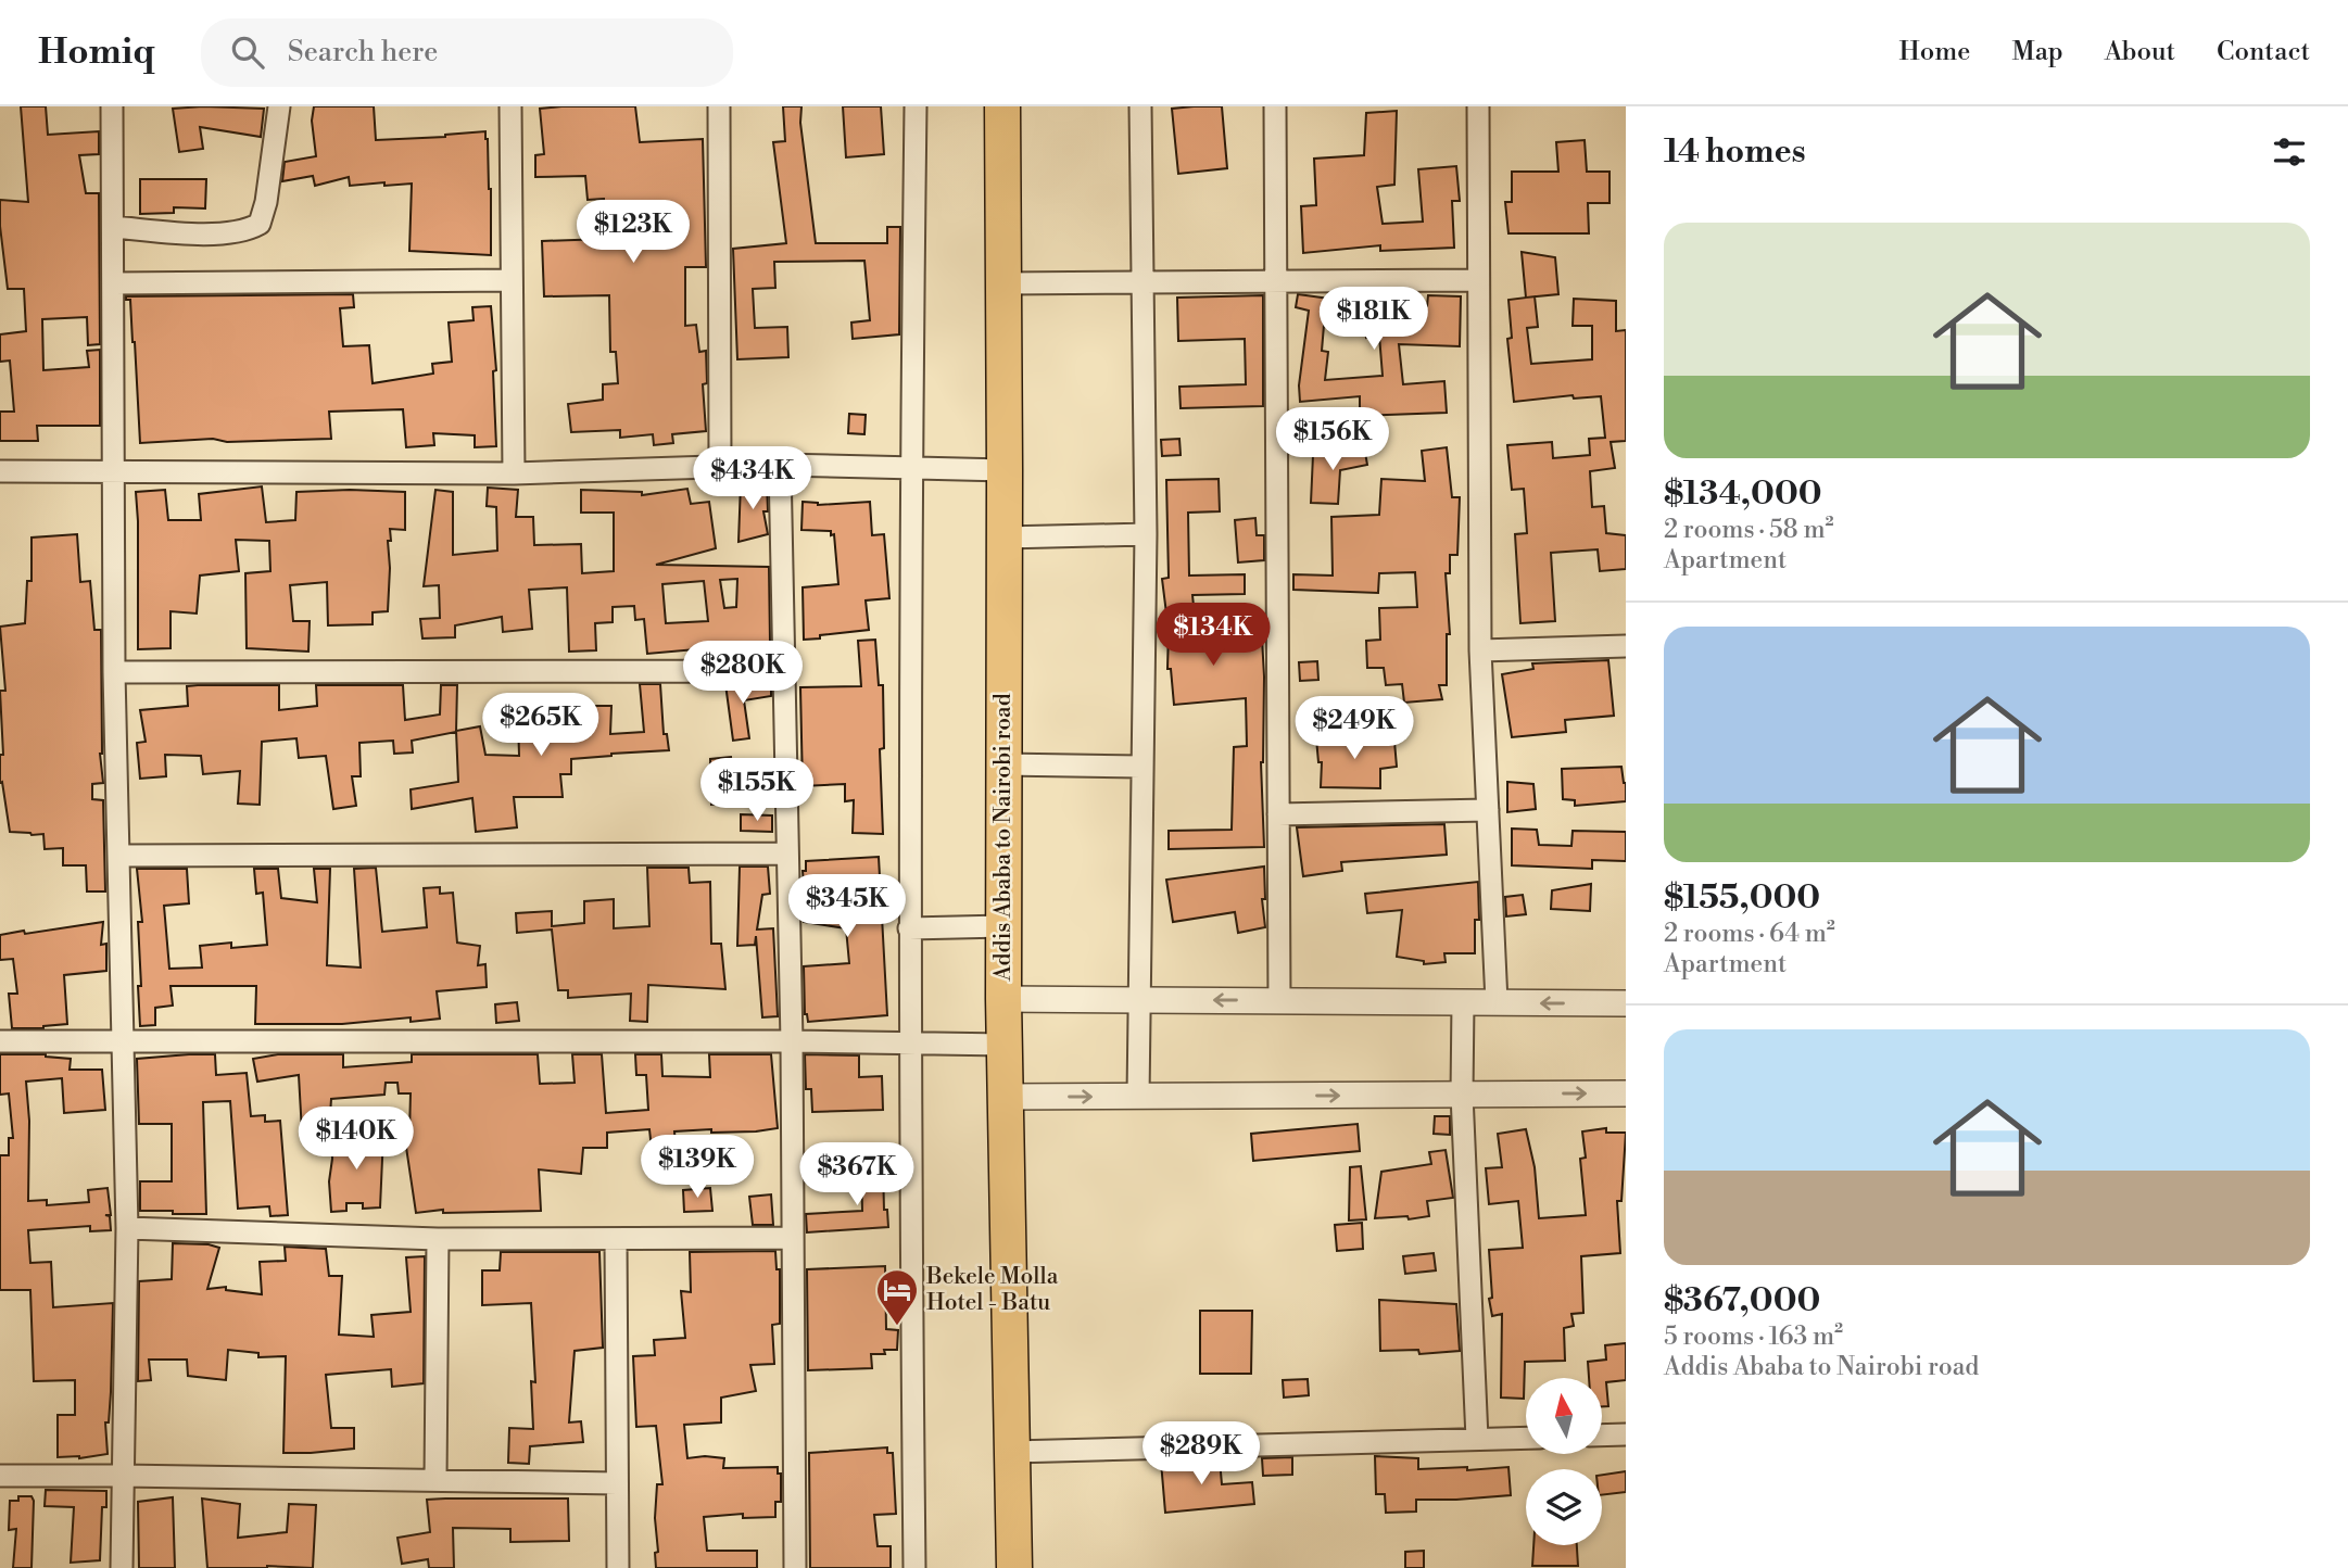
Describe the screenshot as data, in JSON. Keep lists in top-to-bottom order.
{
  "streets": {
    "highway": ["Addis Ababa to Nairobi road"]
  },
  "places": {
    "hotel": ["Bekele Molla Hotel - Batu"]
  },
  "north": "top",
  "page": {
    "header": "Homiq",
    "search": "Search here",
    "nav": [
      "Home",
      "Map",
      "About",
      "Contact"
    ],
    "heading": "14 homes",
    "list": [
      {
        "name": "$134,000",
        "note": "2 rooms · 58 m² · Apartment"
      },
      {
        "name": "$155,000",
        "note": "2 rooms · 64 m² · Apartment"
      },
      {
        "name": "$367,000",
        "note": "5 rooms · 163 m² · Addis Ababa to Nairobi road"
      }
    ],
    "price": [
      "$123K",
      "$181K",
      "$156K",
      "$434K",
      "$134K",
      "$280K",
      "$265K",
      "$249K",
      "$155K",
      "$345K",
      "$140K",
      "$139K",
      "$367K",
      "$289K"
    ]
  }
}
